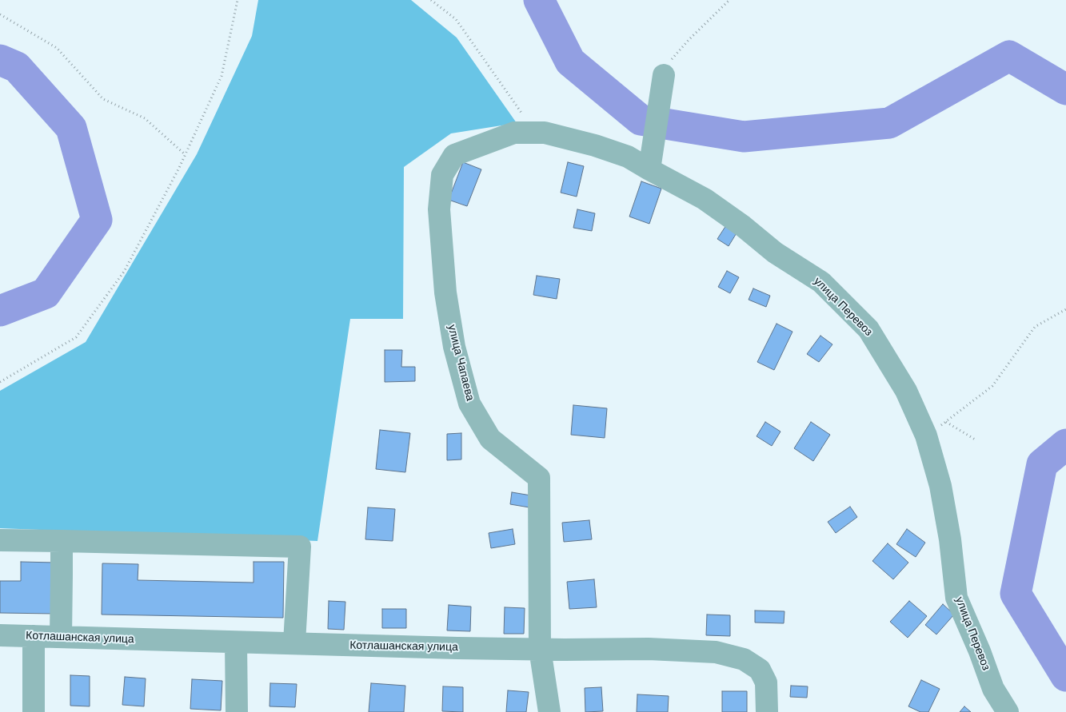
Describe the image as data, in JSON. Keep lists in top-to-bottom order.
{
  "streets": {
    "street": ["улица Перевоз", "улица Чапаева", "Котлашанская улица"]
  },
  "crossings": [
    ["улица Перевоз", "улица Чапаева"],
    ["улица Чапаева", "Котлашанская улица"]
  ]
}
